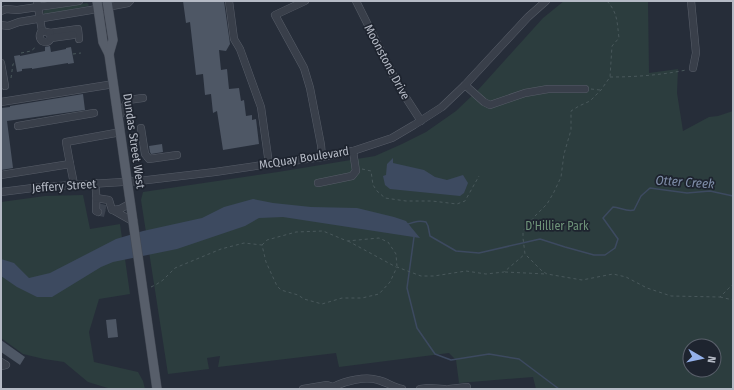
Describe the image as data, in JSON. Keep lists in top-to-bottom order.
{
  "streets": {
    "main road": ["Dundas Street West"],
    "street": ["Moonstone Drive", "McQuay Boulevard", "Jeffery Street"]
  },
  "crossings": [
    ["Moonstone Drive", "McQuay Boulevard"],
    ["Dundas Street West", "McQuay Boulevard"],
    ["Dundas Street West", "Jeffery Street"],
    ["McQuay Boulevard", "Jeffery Street"]
  ],
  "water": ["Otter Creek"],
  "parks": ["D'Hillier Park"],
  "north": "right"
}
